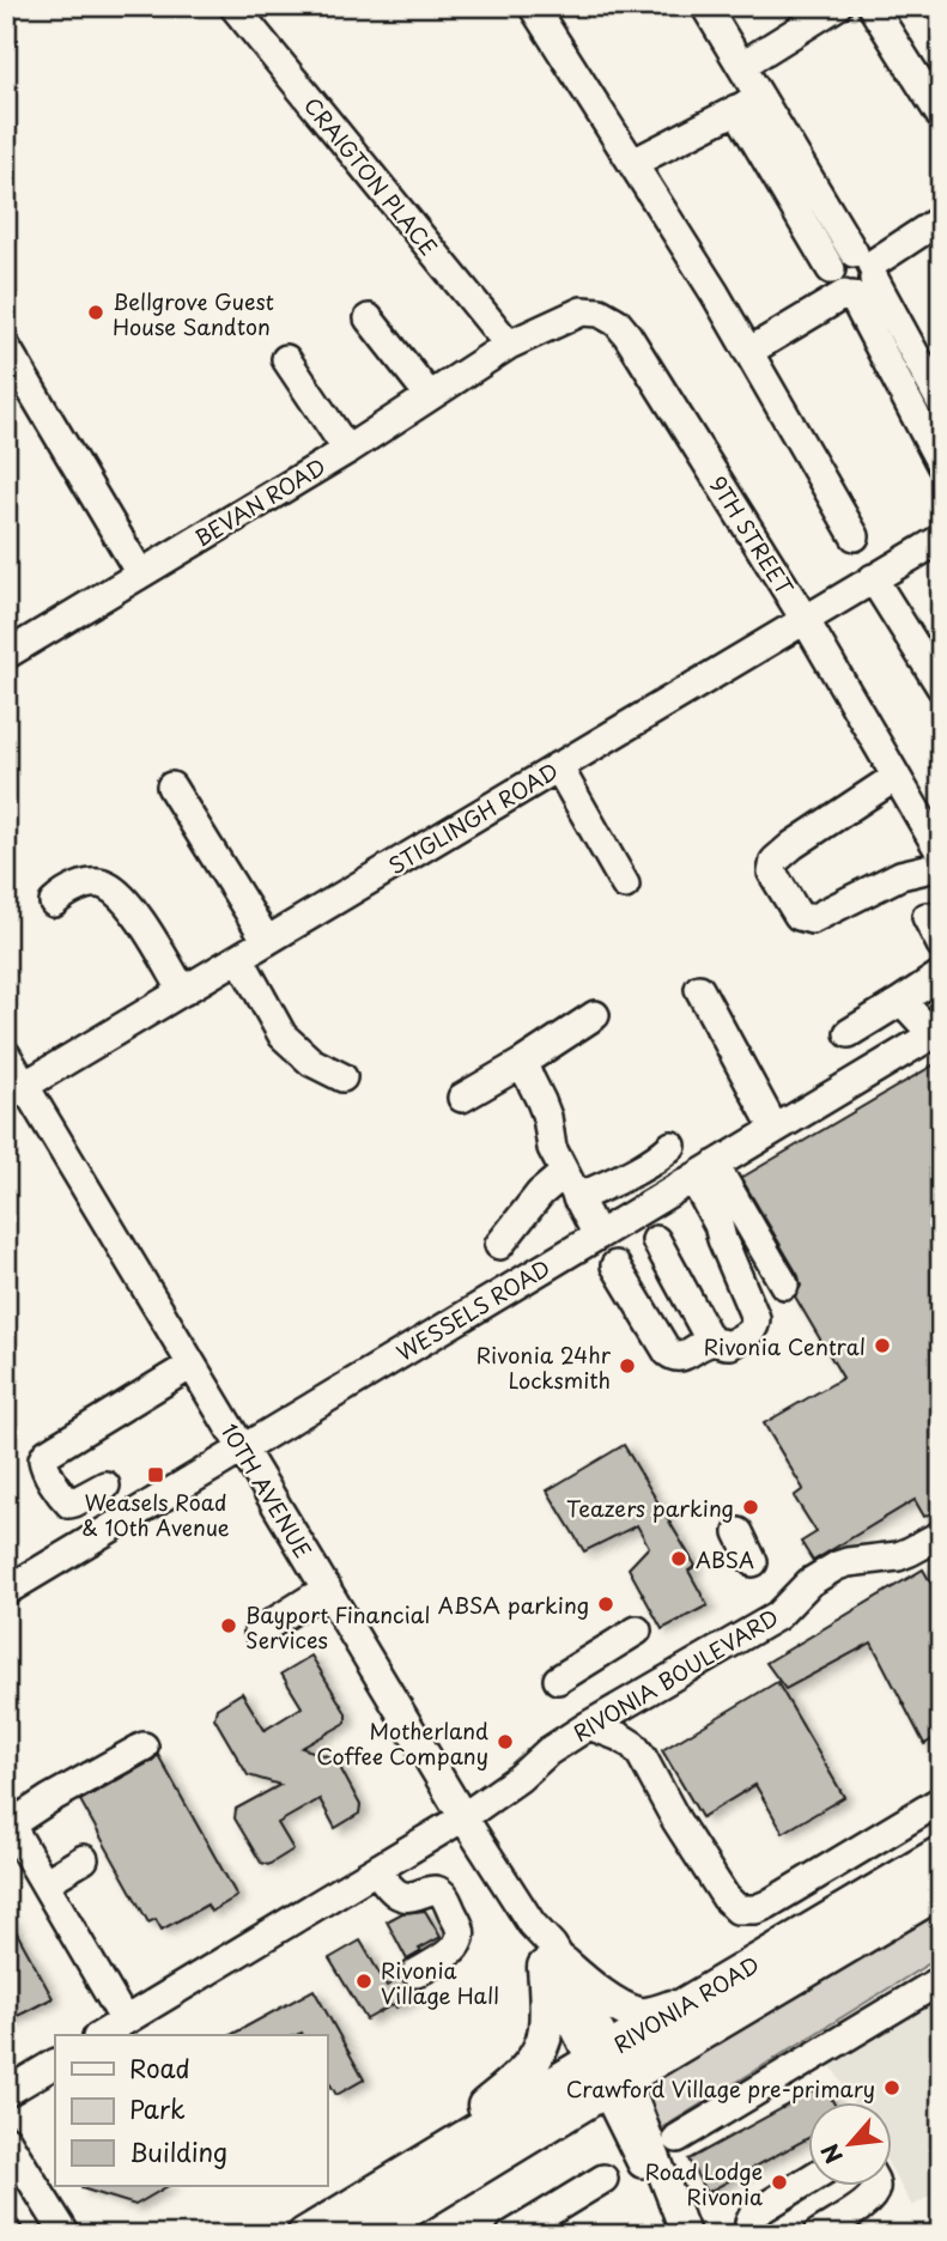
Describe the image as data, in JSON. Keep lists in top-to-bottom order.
{
  "streets": {
    "main road": ["RIVONIA ROAD"],
    "street": [
      "CRAIGTON PLACE",
      "BEVAN ROAD",
      "9TH STREET",
      "STIGLINGH ROAD",
      "WESSELS ROAD",
      "10TH AVENUE",
      "RIVONIA BOULEVARD"
    ]
  },
  "crossings": [
    ["CRAIGTON PLACE", "BEVAN ROAD"],
    ["CRAIGTON PLACE", "9TH STREET"],
    ["BEVAN ROAD", "9TH STREET"],
    ["9TH STREET", "STIGLINGH ROAD"],
    ["STIGLINGH ROAD", "10TH AVENUE"],
    ["WESSELS ROAD", "10TH AVENUE"],
    ["10TH AVENUE", "RIVONIA BOULEVARD"],
    ["10TH AVENUE", "RIVONIA ROAD"]
  ],
  "places": {
    "other": [
      "Bellgrove Guest House Sandton",
      "Rivonia Central",
      "Rivonia 24hr Locksmith",
      "Teazers parking",
      "ABSA",
      "ABSA parking",
      "Bayport Financial Services",
      "Motherland Coffee Company",
      "Rivonia Village Hall",
      "Crawford Village pre-primary",
      "Road Lodge Rivonia"
    ],
    "transit": ["Weasels Road & 10th Avenue"]
  },
  "legend": ["Road", "Park", "Building"],
  "north": "bottom left"
}
